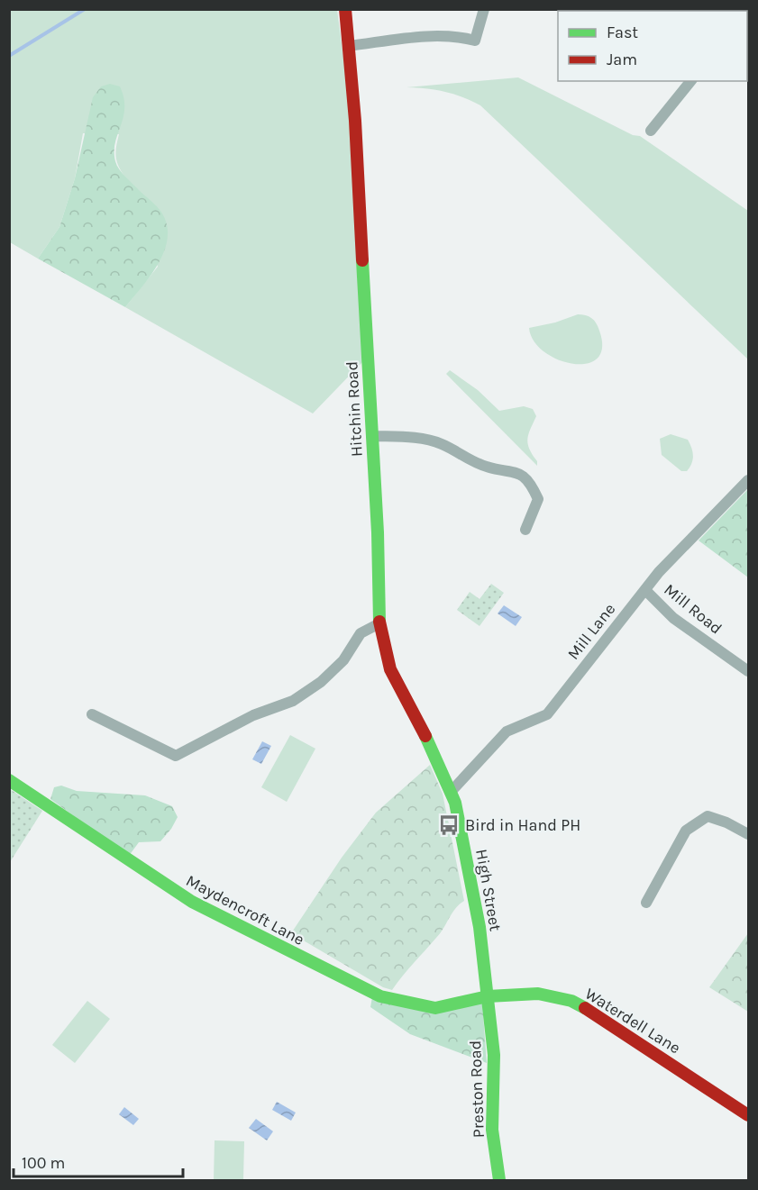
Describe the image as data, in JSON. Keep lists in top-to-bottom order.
{
  "streets": {
    "street": [
      "Hitchin Road",
      "Mill Road",
      "Mill Lane",
      "High Street",
      "Maydencroft Lane",
      "Waterdell Lane",
      "Preston Road"
    ]
  },
  "crossings": [
    ["Hitchin Road", "Mill Lane"],
    ["Hitchin Road", "High Street"],
    ["Mill Road", "Mill Lane"],
    ["Mill Lane", "High Street"],
    ["High Street", "Maydencroft Lane"],
    ["High Street", "Waterdell Lane"],
    ["High Street", "Preston Road"],
    ["Maydencroft Lane", "Waterdell Lane"],
    ["Maydencroft Lane", "Preston Road"],
    ["Waterdell Lane", "Preston Road"]
  ],
  "places": {
    "bus stop": ["Bird in Hand PH"]
  },
  "legend": ["Fast", "Jam"],
  "scale_bar": "100 m"
}
